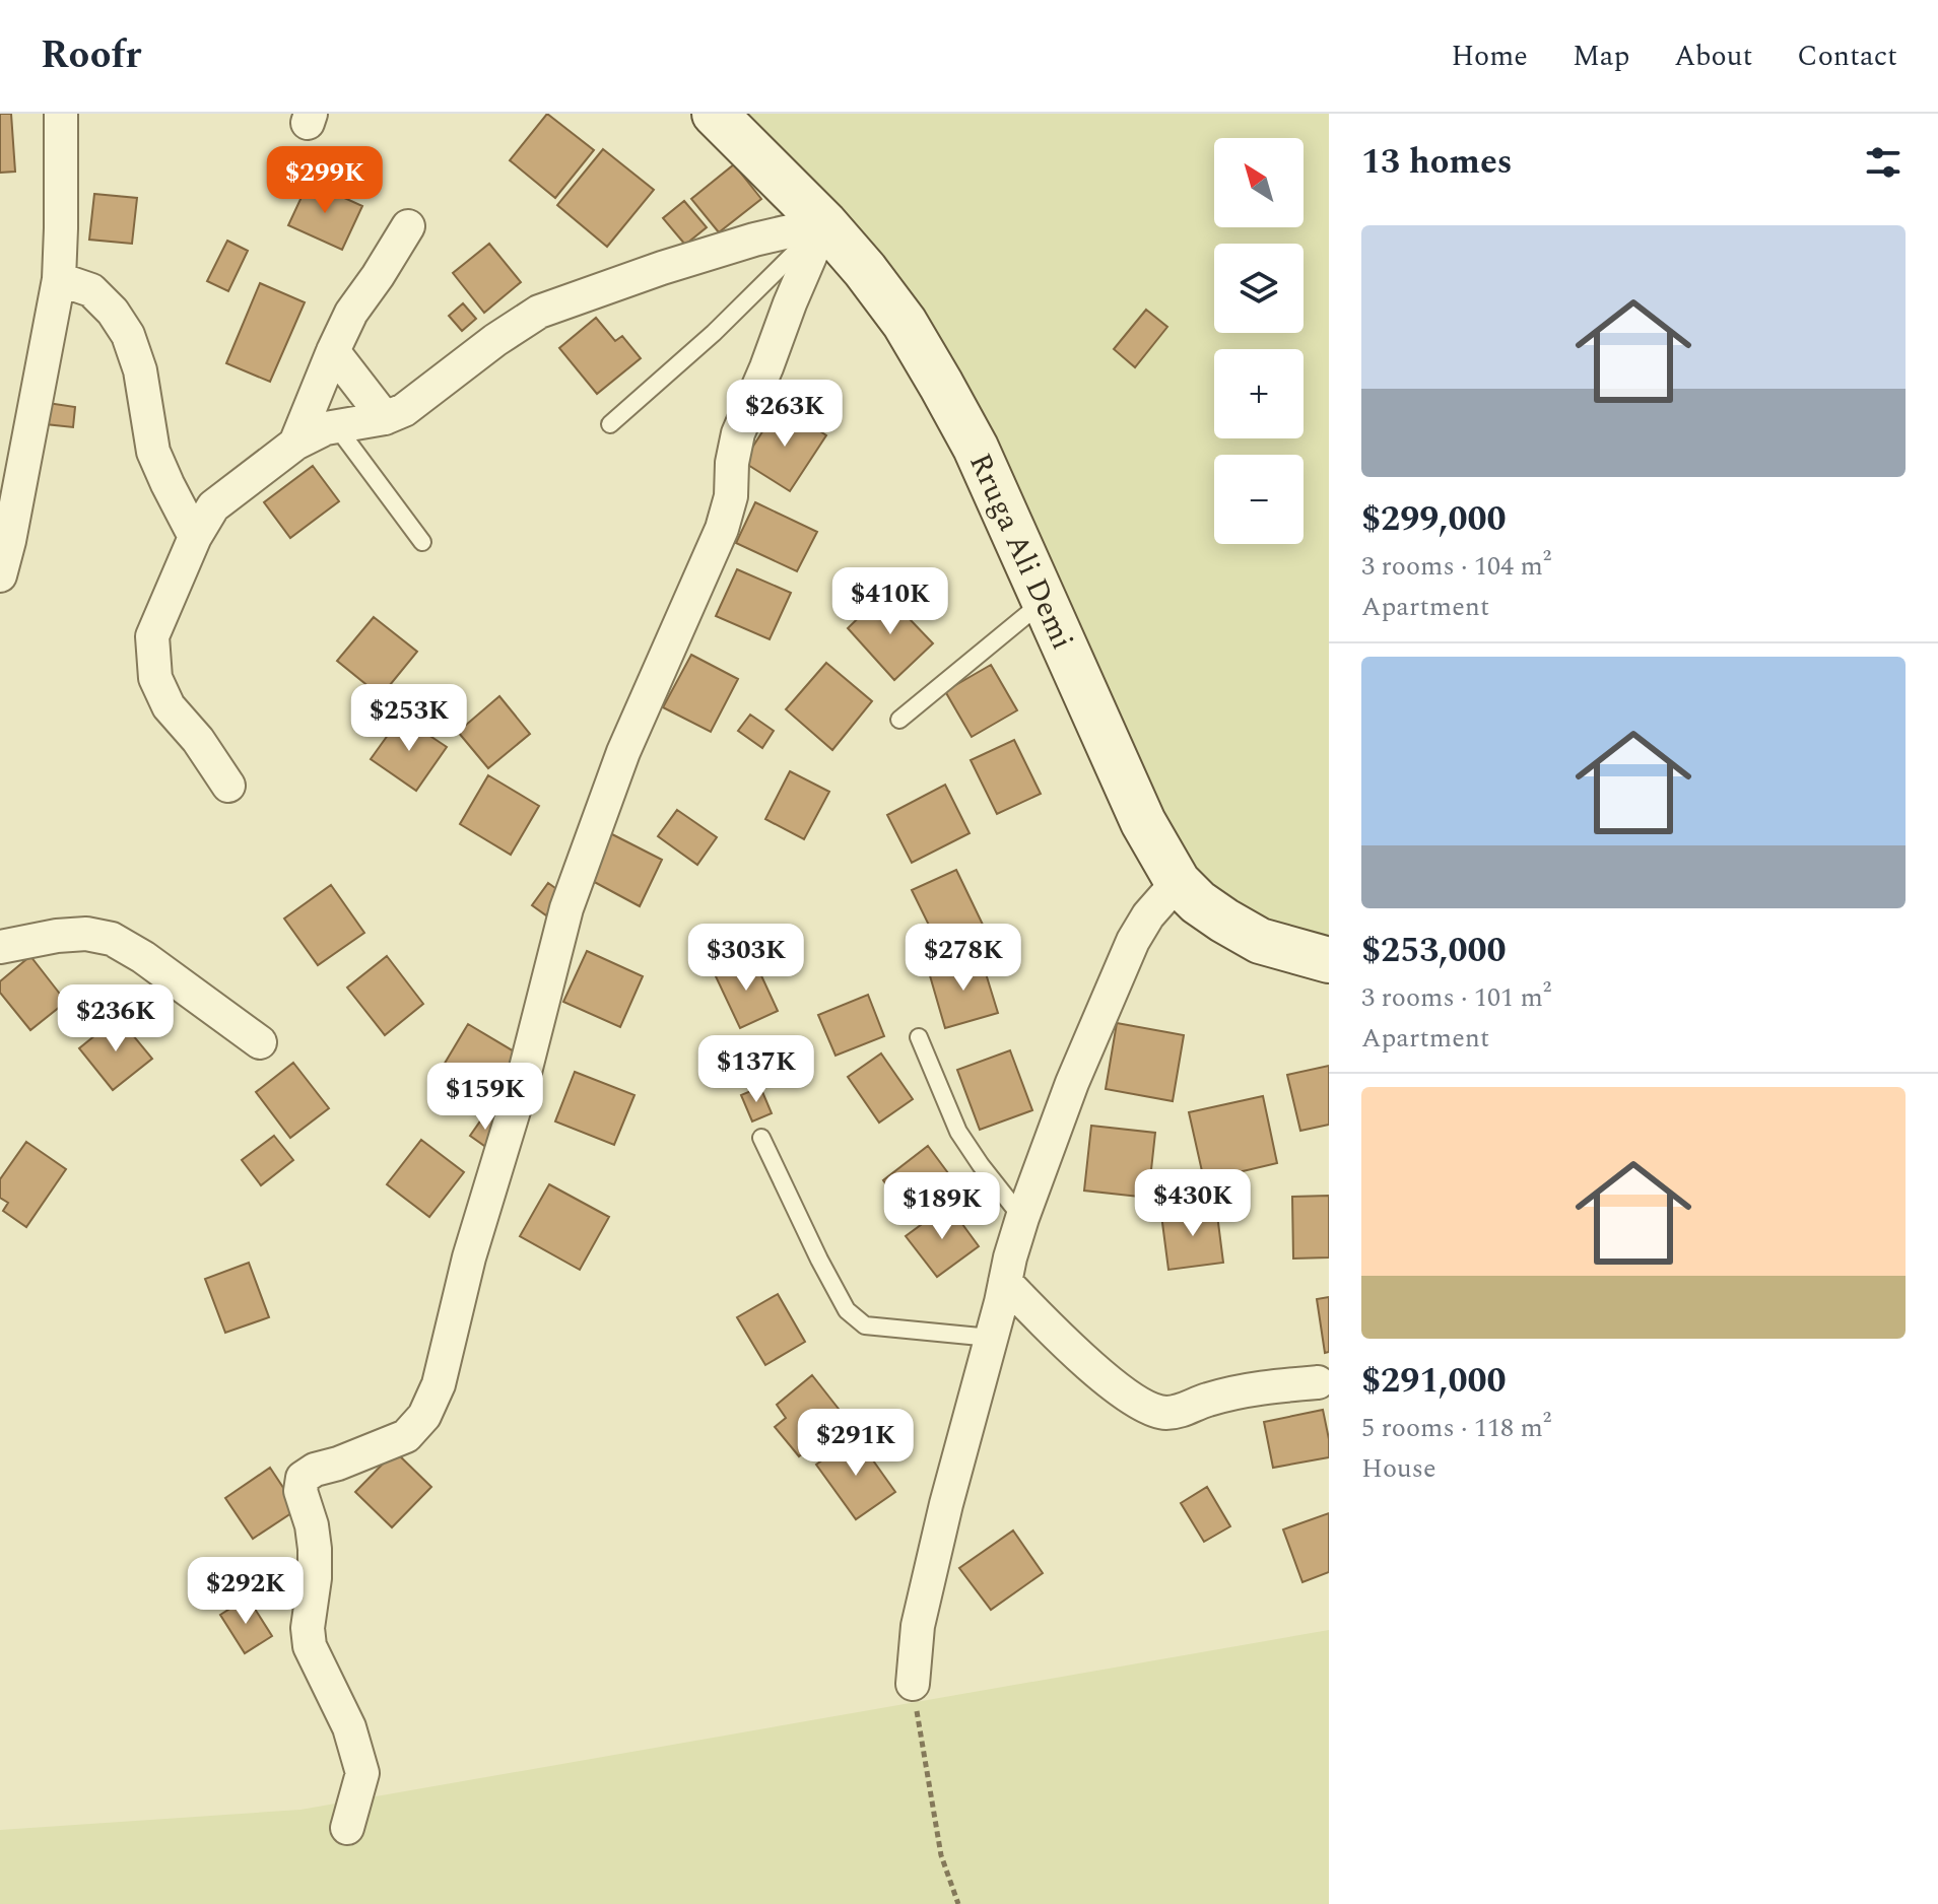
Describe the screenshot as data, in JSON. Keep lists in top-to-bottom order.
{
  "streets": {
    "main road": ["Rruga Ali Demi"]
  },
  "north": "top left",
  "page": {
    "header": "Roofr",
    "nav": [
      "Home",
      "Map",
      "About",
      "Contact"
    ],
    "heading": "13 homes",
    "map_buttons": ["+", "−"],
    "price": [
      "$299K",
      "$263K",
      "$410K",
      "$253K",
      "$303K",
      "$278K",
      "$236K",
      "$137K",
      "$159K",
      "$430K",
      "$189K",
      "$291K",
      "$292K"
    ],
    "list": [
      {
        "name": "$299,000",
        "note": "3 rooms · 104 m² · Apartment"
      },
      {
        "name": "$253,000",
        "note": "3 rooms · 101 m² · Apartment"
      },
      {
        "name": "$291,000",
        "note": "5 rooms · 118 m² · House"
      }
    ]
  }
}
